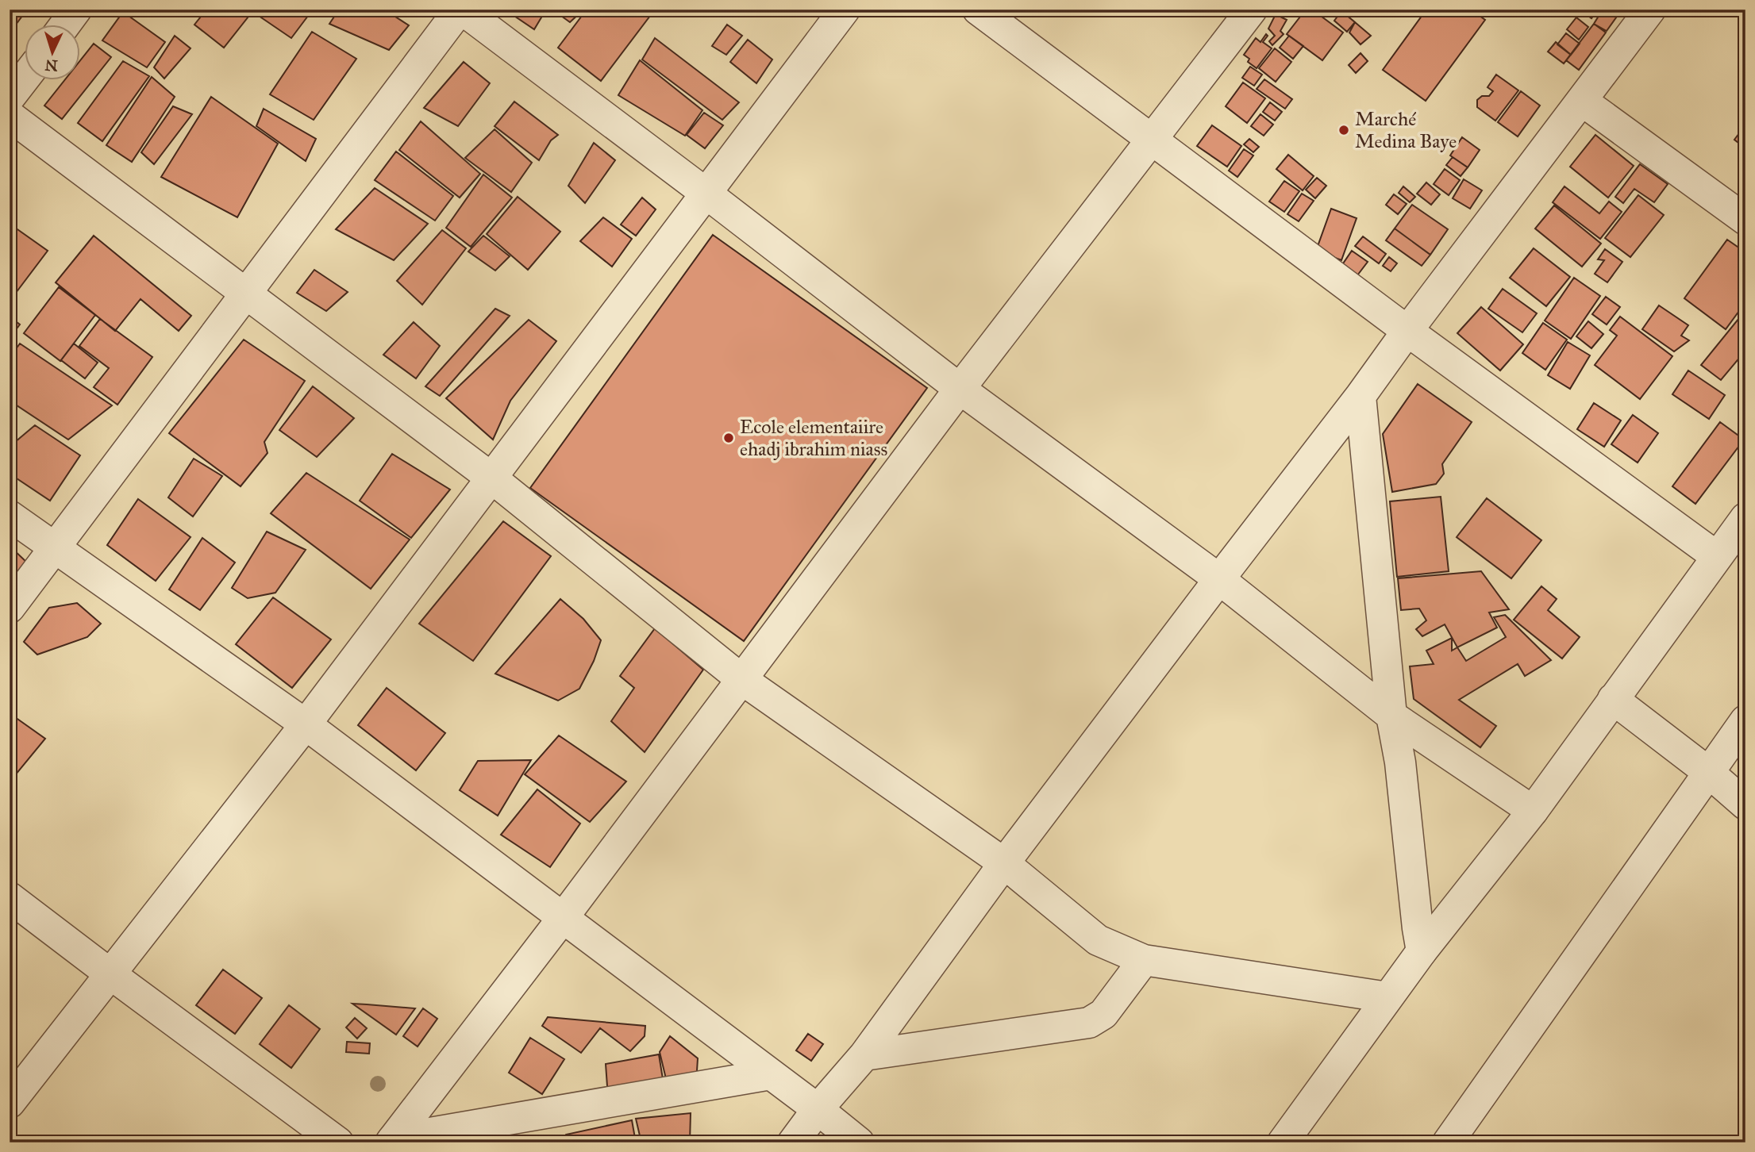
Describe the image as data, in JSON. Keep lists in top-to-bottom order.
{
  "places": ["Marché Medina Baye", "Ecole elementaiire ehadj ibrahim niass"],
  "north": "bottom"
}
